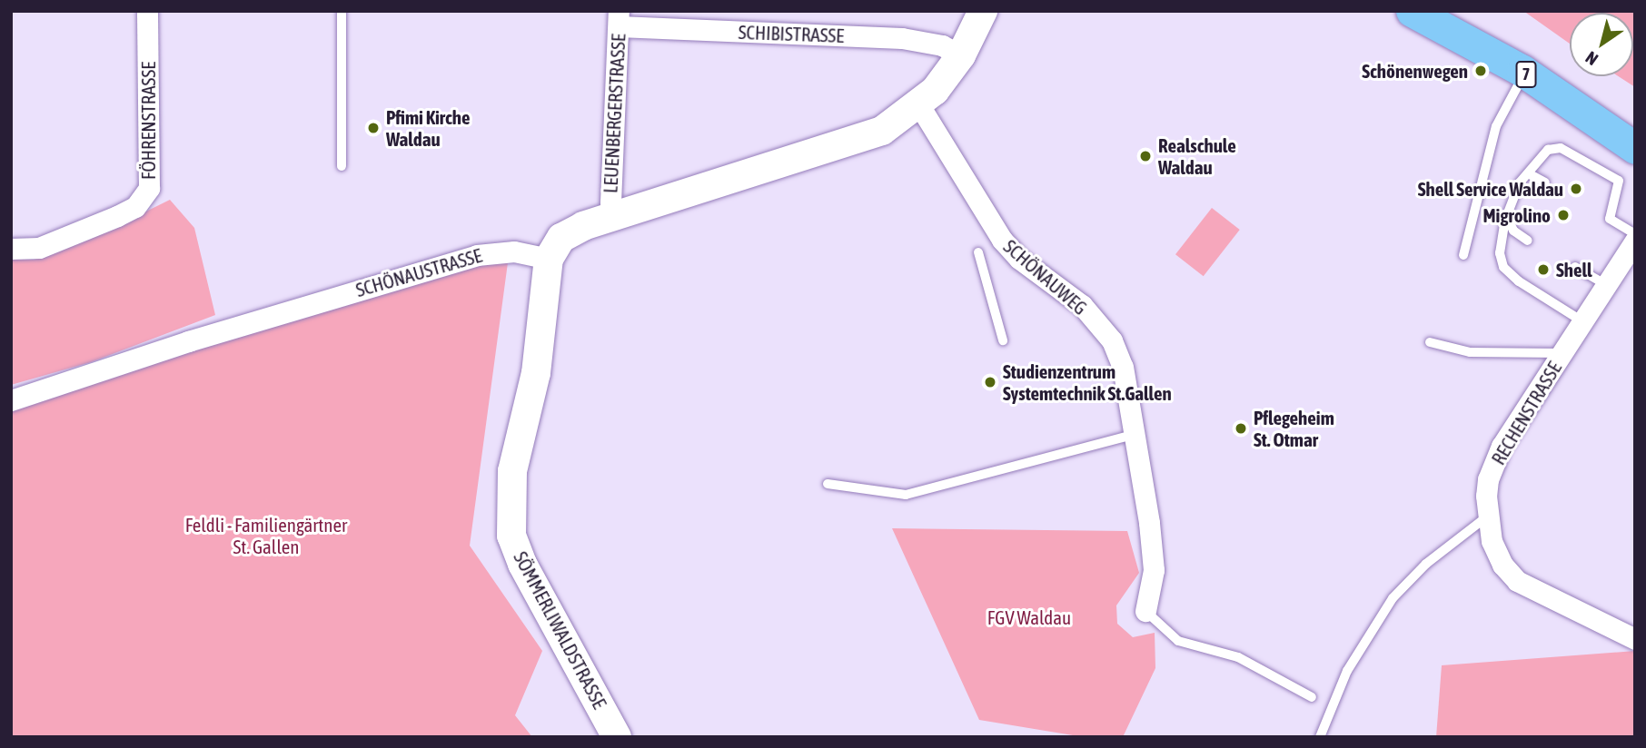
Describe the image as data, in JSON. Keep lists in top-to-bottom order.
{
  "streets": {
    "main road": ["7"],
    "street": [
      "SCHIBISTRASSE",
      "LEUENBERGERSTRASSE",
      "FÖHRENSTRASSE",
      "SCHÖNAUSTRASSE",
      "SCHÖNAUWEG",
      "RECHENSTRASSE",
      "SÖMMERLIWALDSTRASSE"
    ]
  },
  "crossings": [
    ["SCHIBISTRASSE", "LEUENBERGERSTRASSE"],
    ["SCHÖNAUSTRASSE", "SÖMMERLIWALDSTRASSE"]
  ],
  "parks": ["Feldli - Familiengärtner St. Gallen", "FGV Waldau"],
  "places": [
    "Schönenwegen",
    "Pfimi Kirche Waldau",
    "Realschule Waldau",
    "Shell Service Waldau",
    "Migrolino",
    "Shell",
    "Studienzentrum Systemtechnik St.Gallen",
    "Pflegeheim St. Otmar"
  ],
  "north": "bottom left"
}
